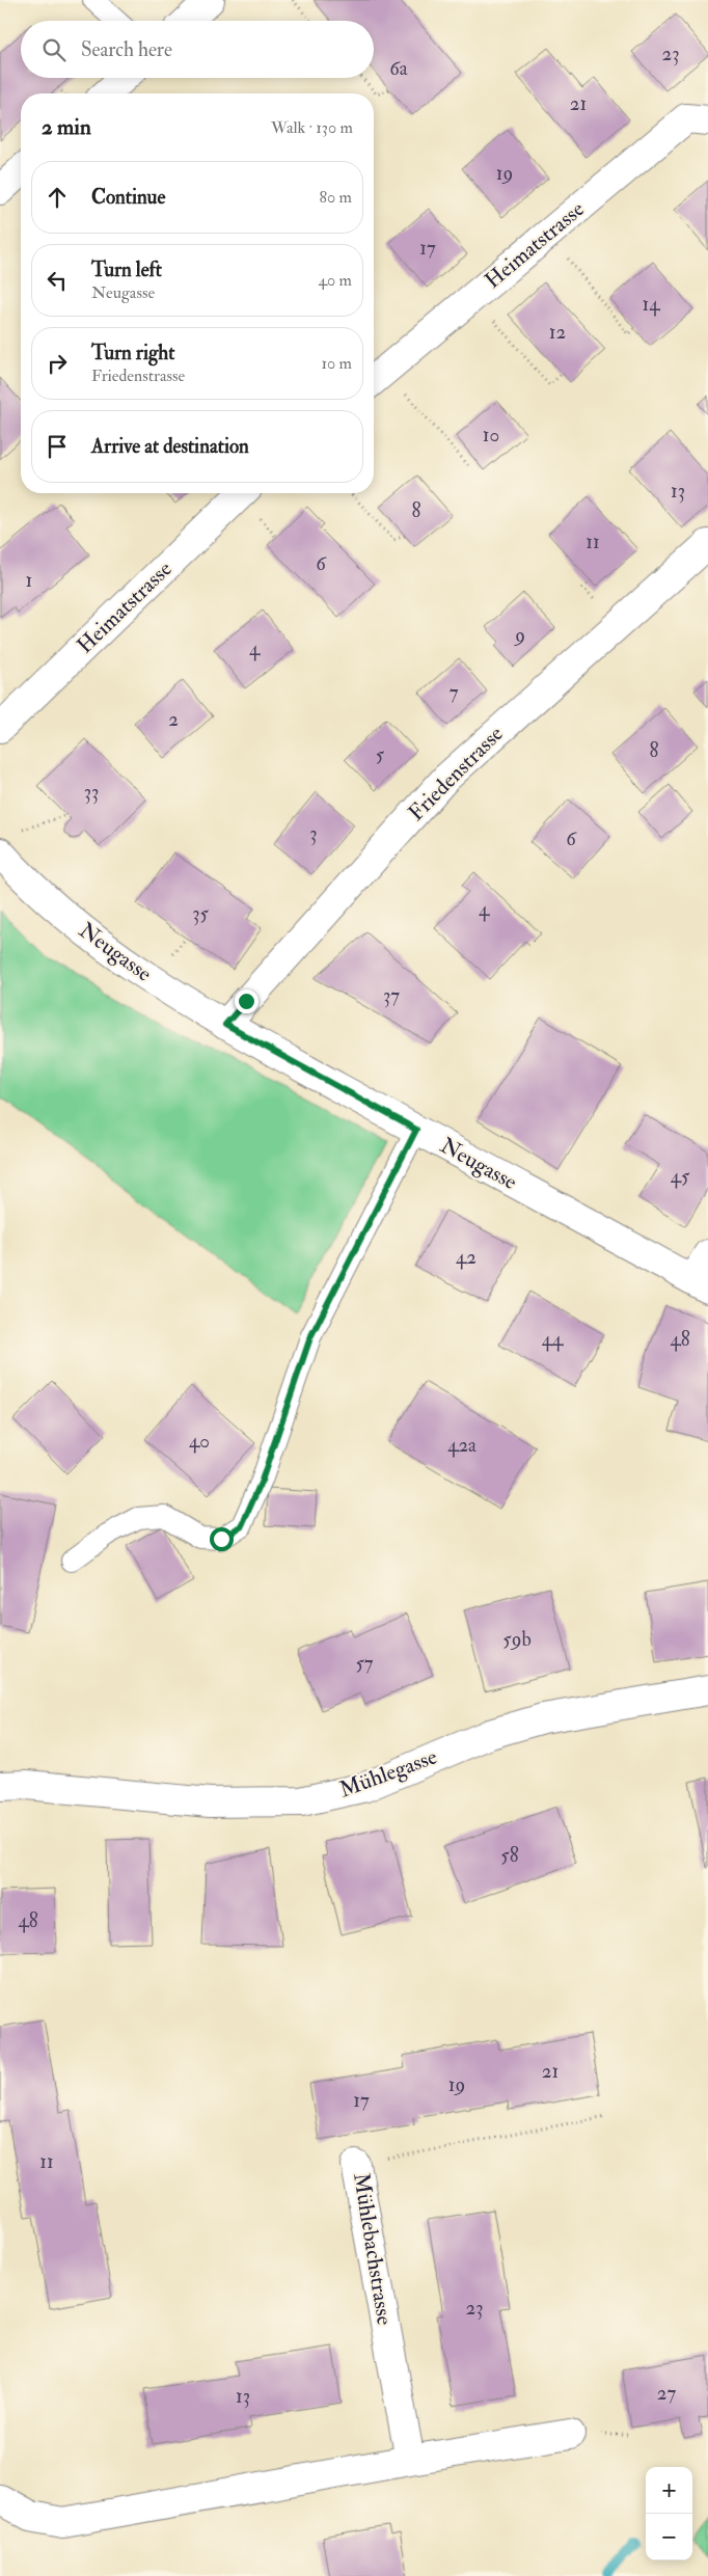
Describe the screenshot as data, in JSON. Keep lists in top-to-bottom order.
{
  "streets": {
    "street": [
      "Heimatstrasse",
      "Friedenstrasse",
      "Neugasse",
      "Mühlegasse",
      "Mühlebachstrasse"
    ]
  },
  "crossings": [
    ["Friedenstrasse", "Neugasse"]
  ],
  "house_numbers": [
    "23",
    "6a",
    "21",
    "19",
    "17",
    "14",
    "12",
    "10",
    "13",
    "8",
    "11",
    "6",
    "1",
    "9",
    "4",
    "7",
    "2",
    "8",
    "5",
    "33",
    "3",
    "6",
    "4",
    "35",
    "37",
    "45",
    "42",
    "44",
    "48",
    "40",
    "42a",
    "59b",
    "57",
    "58",
    "48",
    "21",
    "19",
    "17",
    "11",
    "23",
    "27",
    "13"
  ],
  "page": {
    "search": "Search here",
    "heading": ["2 min", "Walk · 130 m"],
    "list": [
      ["Continue", "80 m"],
      ["Turn left", "Neugasse", "40 m"],
      ["Turn right", "Friedenstrasse", "10 m"],
      "Arrive at destination"
    ],
    "map_buttons": ["+", "−"]
  }
}
